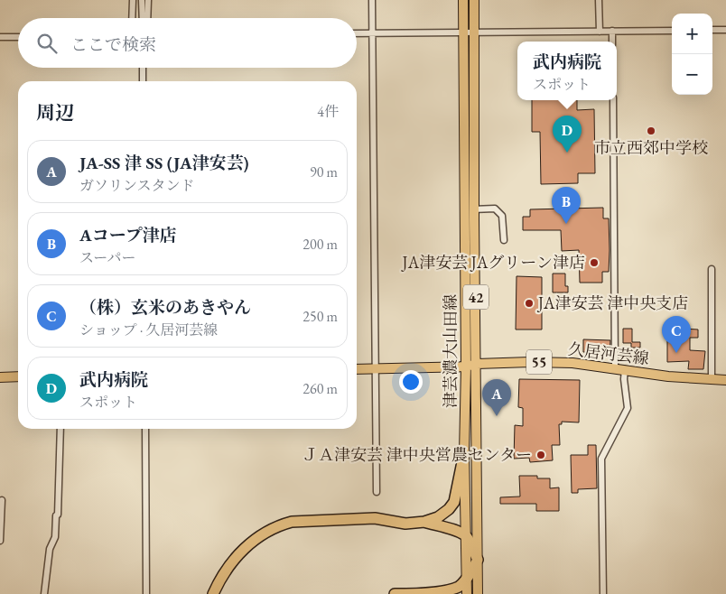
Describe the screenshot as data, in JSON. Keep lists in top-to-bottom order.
{
  "streets": {
    "main road": [
      "42",
      "津芸濃大山田線",
      "久居河芸線",
      "55"
    ]
  },
  "crossings": [
    ["津芸濃大山田線", "久居河芸線"]
  ],
  "places": [
    "市立西郊中学校",
    "JA津安芸 JAグリーン津店",
    "JA津安芸 津中央支店",
    "ＪＡ津安芸 津中央営農センター"
  ],
  "page": {
    "map_buttons": ["+", "−"],
    "search": "ここで検索",
    "popup": ["武内病院", "スポット"],
    "heading": ["周辺", "4件"],
    "pins": [
      "D",
      "B",
      "C",
      "A"
    ],
    "list": [
      {
        "mark": "A",
        "name": "JA-SS 津 SS (JA津安芸)",
        "note": "ガソリンスタンド",
        "value": "90 m"
      },
      {
        "mark": "B",
        "name": "Aコープ津店",
        "note": "スーパー",
        "value": "200 m"
      },
      {
        "mark": "C",
        "name": "（株）玄米のあきやん",
        "note": "ショップ · 久居河芸線",
        "value": "250 m"
      },
      {
        "mark": "D",
        "name": "武内病院",
        "note": "スポット",
        "value": "260 m"
      }
    ]
  }
}
